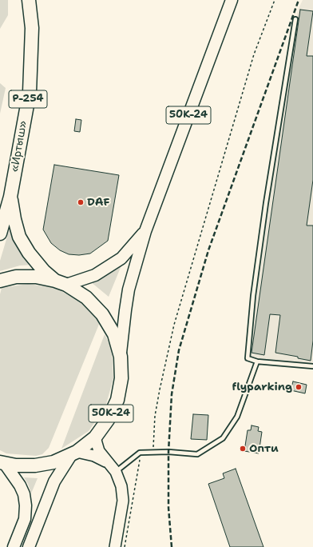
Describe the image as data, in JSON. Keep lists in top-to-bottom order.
{
  "streets": {
    "highway": ["Р-254", "50К-24", "«Иртыш»"]
  },
  "places": ["DAF", "flyparking", "Опти"]
}
